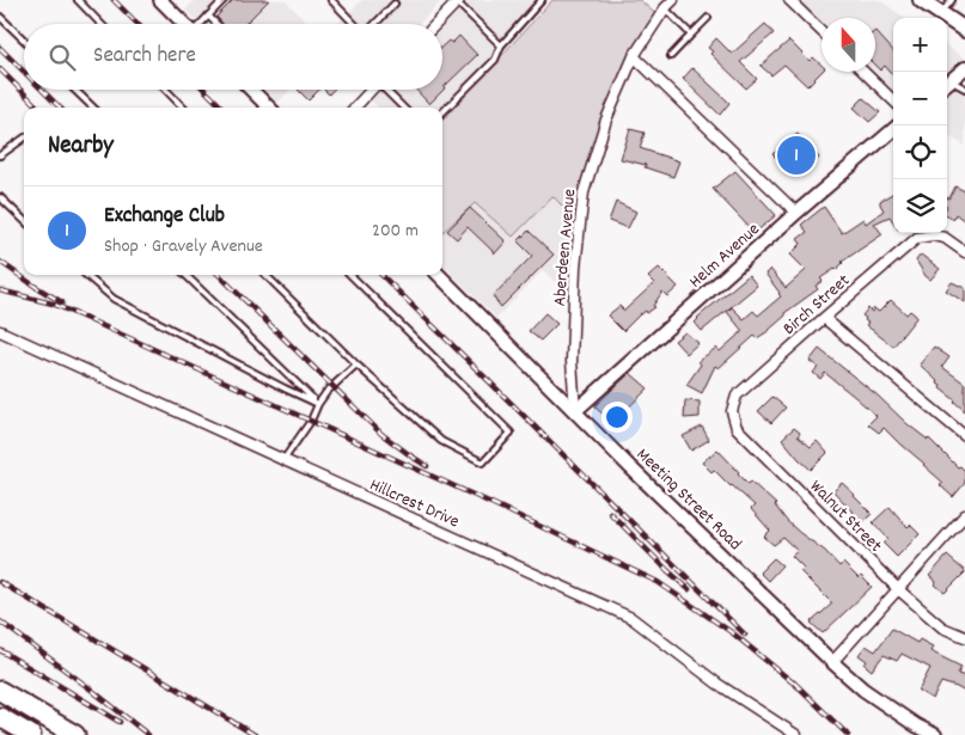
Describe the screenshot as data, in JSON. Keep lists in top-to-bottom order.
{
  "streets": {
    "street": [
      "Aberdeen Avenue",
      "Helm Avenue",
      "Birch Street",
      "Meeting Street Road",
      "Hillcrest Drive",
      "Walnut Street"
    ]
  },
  "crossings": [
    ["Aberdeen Avenue", "Helm Avenue"],
    ["Aberdeen Avenue", "Meeting Street Road"],
    ["Helm Avenue", "Meeting Street Road"],
    ["Birch Street", "Walnut Street"]
  ],
  "north": "top",
  "page": {
    "map_buttons": ["+", "−"],
    "search": "Search here",
    "heading": "Nearby",
    "pins": "1",
    "list": [
      {
        "mark": "1",
        "name": "Exchange Club",
        "note": "Shop · Gravely Avenue",
        "value": "200 m"
      }
    ]
  }
}
